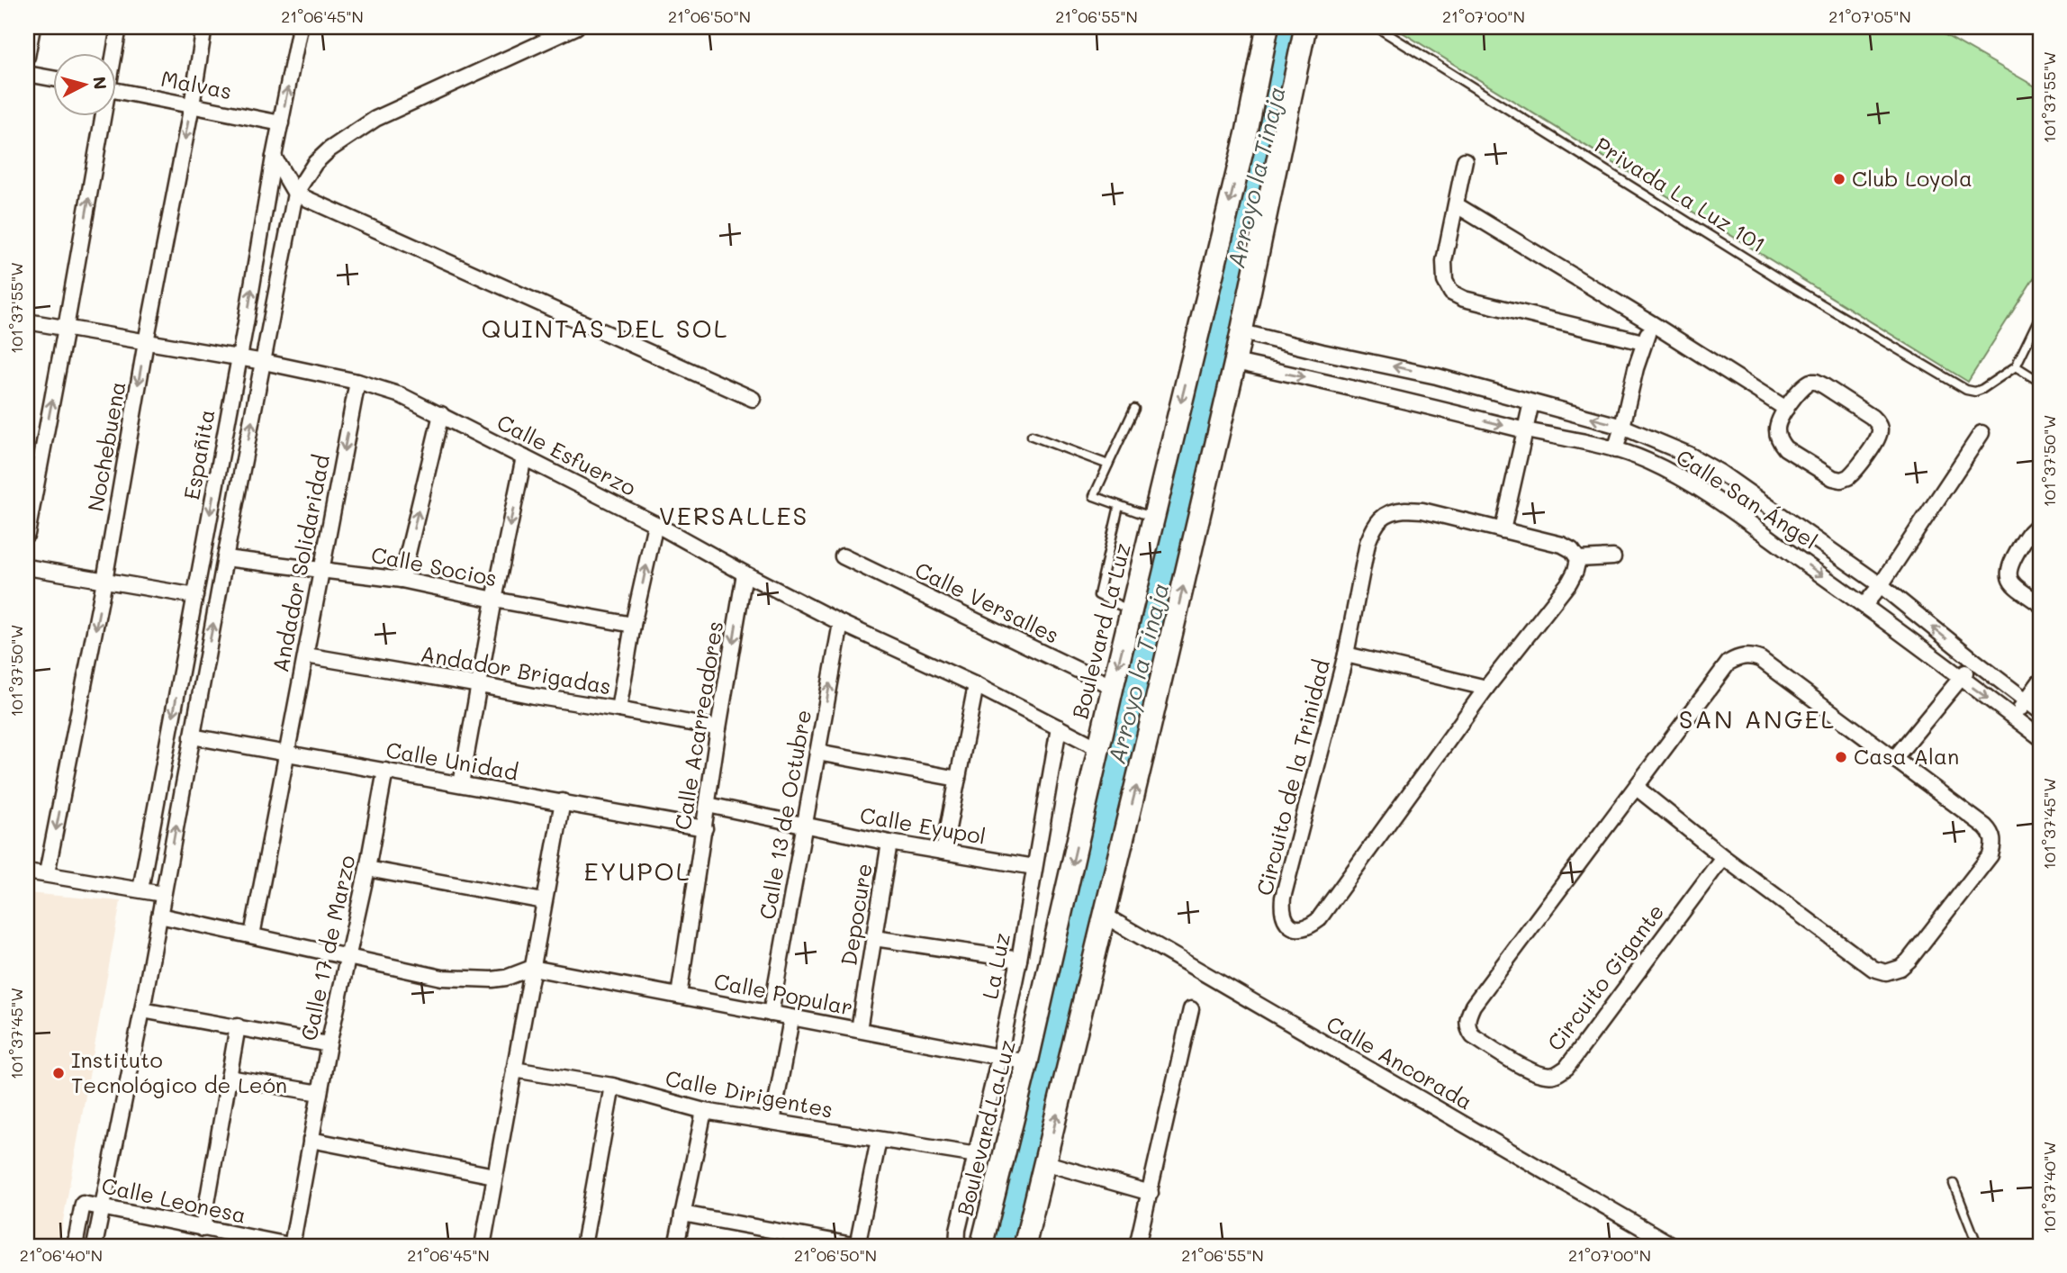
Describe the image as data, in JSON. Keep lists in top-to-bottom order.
{
  "streets": {
    "main road": ["Boulevard La Luz"],
    "street": [
      "Malvas",
      "Nochebuena",
      "Españita",
      "Calle Esfuerzo",
      "Calle San Ángel",
      "Andador Solidaridad",
      "Calle Socios",
      "Calle Versalles",
      "Andador Brigadas",
      "Calle Acarreadores",
      "Calle Unidad",
      "Circuito de la Trinidad",
      "Calle 13 de Octubre",
      "Calle Eyupol",
      "Depocure",
      "Calle 17 de Marzo",
      "La Luz",
      "Circuito Gigante",
      "Calle Popular",
      "Calle Ancorada",
      "Calle Dirigentes",
      "Calle Leonesa"
    ],
    "lane": ["Privada La Luz 101"]
  },
  "crossings": [
    ["Malvas", "Nochebuena"],
    ["Malvas", "Españita"],
    ["Nochebuena", "Calle Esfuerzo"],
    ["Españita", "Calle Esfuerzo"],
    ["Calle Esfuerzo", "Andador Solidaridad"],
    ["Calle Esfuerzo", "Boulevard La Luz"],
    ["Calle Esfuerzo", "Calle Acarreadores"],
    ["Calle Esfuerzo", "Calle 13 de Octubre"],
    ["Calle Esfuerzo", "La Luz"],
    ["Andador Solidaridad", "Calle Socios"],
    ["Andador Solidaridad", "Andador Brigadas"],
    ["Andador Solidaridad", "Calle Unidad"],
    ["Calle Versalles", "Boulevard La Luz"],
    ["Boulevard La Luz", "Calle Popular"],
    ["Andador Brigadas", "Calle Acarreadores"],
    ["Calle Acarreadores", "Calle Unidad"],
    ["Calle Acarreadores", "Calle Eyupol"],
    ["Calle Acarreadores", "Calle Popular"],
    ["Calle Unidad", "Calle 17 de Marzo"],
    ["Calle 13 de Octubre", "Calle Eyupol"],
    ["Calle 13 de Octubre", "Calle Popular"],
    ["Calle Eyupol", "Depocure"],
    ["Calle Eyupol", "La Luz"],
    ["Depocure", "Calle Popular"],
    ["Calle 17 de Marzo", "Calle Leonesa"],
    ["La Luz", "Calle Popular"],
    ["La Luz", "Calle Dirigentes"]
  ],
  "districts": [
    "QUINTAS DEL SOL",
    "VERSALLES",
    "SAN ANGEL",
    "EYUPOL"
  ],
  "water": ["Arroyo la Tinaja"],
  "places": ["Club Loyola", "Casa Alan", "Instituto Tecnológico de León"],
  "north": "right",
  "coordinates": [
    "21°06'45\"N",
    "21°06'50\"N",
    "21°06'55\"N",
    "21°07'00\"N",
    "21°07'05\"N",
    "101°37'55\"W",
    "101°37'50\"W",
    "101°37'45\"W",
    "101°37'40\"W",
    "21°06'40\"N"
  ]
}
